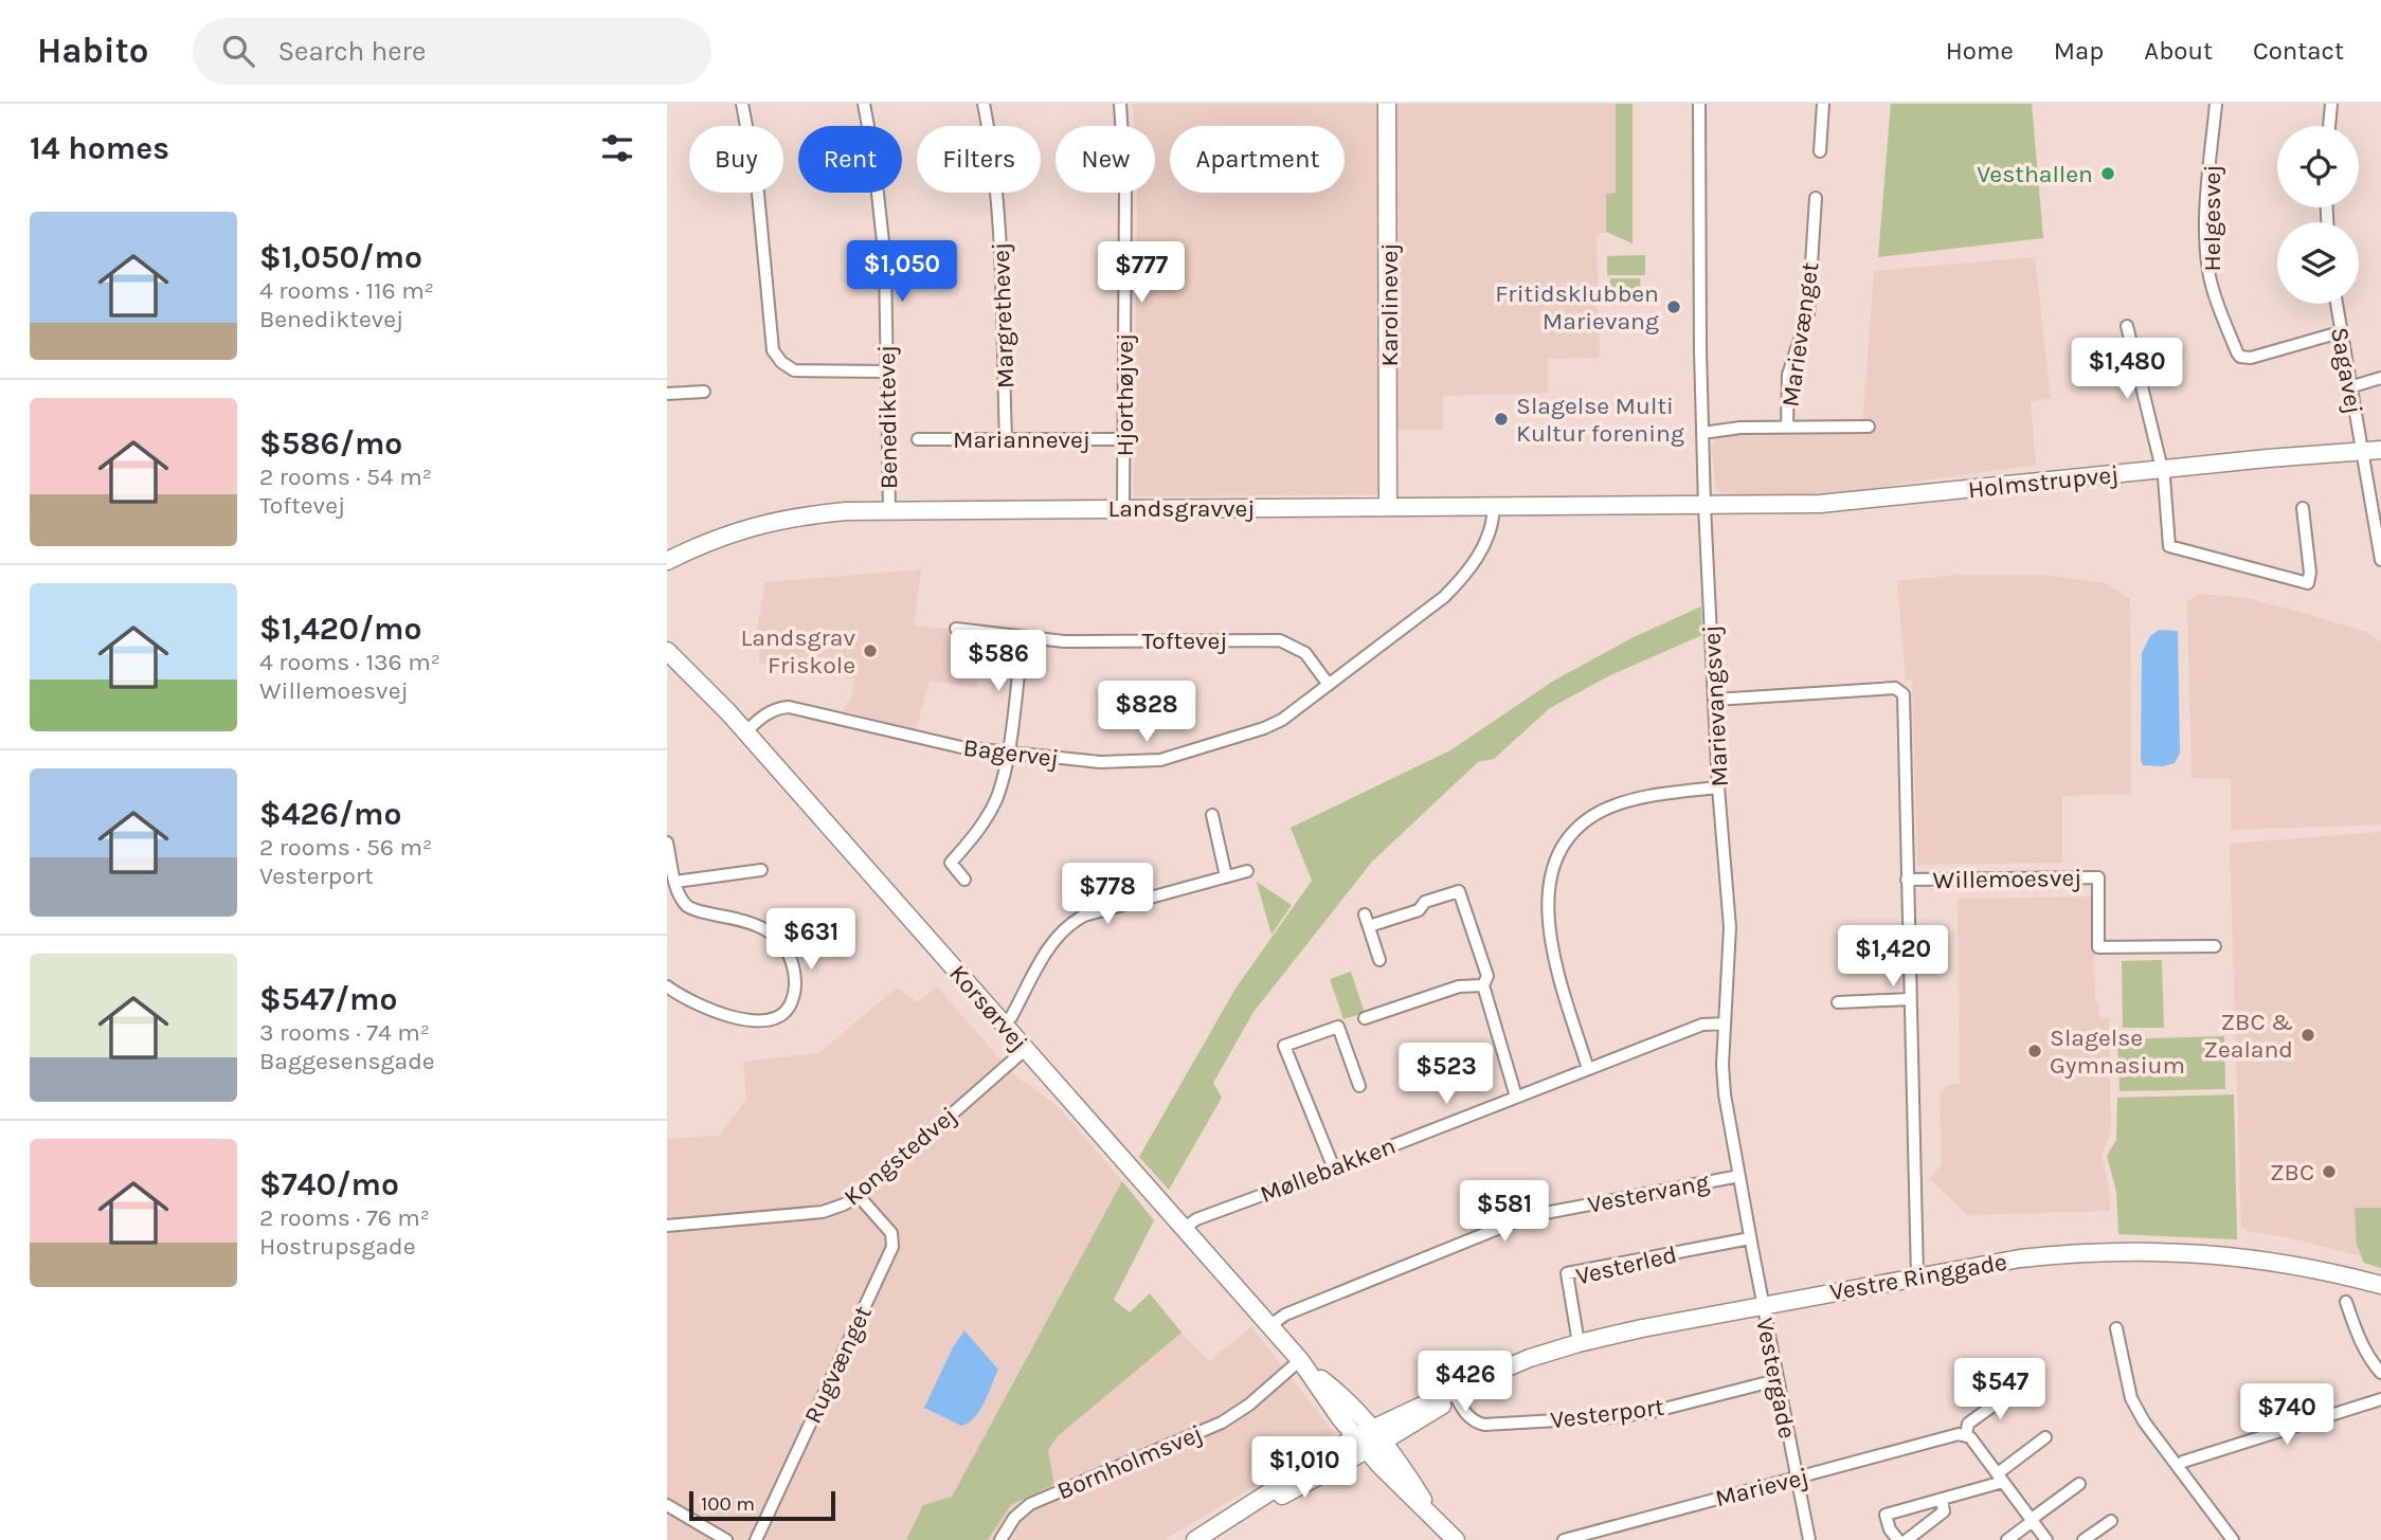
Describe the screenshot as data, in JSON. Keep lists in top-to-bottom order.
{
  "streets": {
    "street": [
      "Helgesvej",
      "Karolinevej",
      "Margrethevej",
      "Marievænget",
      "Sagavej",
      "Hjorthøjvej",
      "Benediktevej",
      "Mariannevej",
      "Holmstrupvej",
      "Landsgravvej",
      "Toftevej",
      "Marievangsvej",
      "Bagervej",
      "Willemoesvej",
      "Korsørvej",
      "Kongstedvej",
      "Møllebakken",
      "Vestervang",
      "Vesterled",
      "Vestre Ringgade",
      "Rugvænget",
      "Vestergade",
      "Vesterport",
      "Bornholmsvej",
      "Marievej"
    ]
  },
  "crossings": [
    ["Helgesvej", "Sagavej"],
    ["Karolinevej", "Landsgravvej"],
    ["Margrethevej", "Mariannevej"],
    ["Sagavej", "Holmstrupvej"],
    ["Hjorthøjvej", "Mariannevej"],
    ["Hjorthøjvej", "Landsgravvej"],
    ["Benediktevej", "Landsgravvej"],
    ["Holmstrupvej", "Landsgravvej"],
    ["Holmstrupvej", "Marievangsvej"],
    ["Landsgravvej", "Marievangsvej"],
    ["Landsgravvej", "Bagervej"],
    ["Toftevej", "Bagervej"],
    ["Marievangsvej", "Willemoesvej"],
    ["Marievangsvej", "Møllebakken"],
    ["Marievangsvej", "Vestervang"],
    ["Marievangsvej", "Vesterled"],
    ["Marievangsvej", "Vestre Ringgade"],
    ["Marievangsvej", "Vestergade"],
    ["Bagervej", "Korsørvej"],
    ["Willemoesvej", "Vestre Ringgade"],
    ["Korsørvej", "Kongstedvej"],
    ["Korsørvej", "Møllebakken"],
    ["Korsørvej", "Vestervang"],
    ["Korsørvej", "Vestre Ringgade"],
    ["Korsørvej", "Bornholmsvej"],
    ["Kongstedvej", "Rugvænget"],
    ["Vesterled", "Vestre Ringgade"],
    ["Vestre Ringgade", "Vestergade"],
    ["Vestre Ringgade", "Vesterport"],
    ["Vestergade", "Vesterport"],
    ["Vestergade", "Marievej"]
  ],
  "places": [
    "Vesthallen",
    "Fritidsklubben Marievang",
    "Slagelse Multi Kultur forening",
    "Landsgrav Friskole",
    "ZBC & Zealand",
    "Slagelse Gymnasium",
    "ZBC"
  ],
  "scale_bar": "100 m",
  "page": {
    "header": "Habito",
    "search": "Search here",
    "nav": [
      "Home",
      "Map",
      "About",
      "Contact"
    ],
    "heading": "14 homes",
    "chip": [
      "Buy",
      "Rent",
      "Filters",
      "New",
      "Apartment"
    ],
    "list": [
      {
        "name": "$1,050/mo",
        "note": "4 rooms · 116 m² · Benediktevej"
      },
      {
        "name": "$586/mo",
        "note": "2 rooms · 54 m² · Toftevej"
      },
      {
        "name": "$1,420/mo",
        "note": "4 rooms · 136 m² · Willemoesvej"
      },
      {
        "name": "$426/mo",
        "note": "2 rooms · 56 m² · Vesterport"
      },
      {
        "name": "$547/mo",
        "note": "3 rooms · 74 m² · Baggesensgade"
      },
      {
        "name": "$740/mo",
        "note": "2 rooms · 76 m² · Hostrupsgade"
      }
    ],
    "price": [
      "$1,050",
      "$777",
      "$1,480",
      "$586",
      "$828",
      "$778",
      "$631",
      "$1,420",
      "$523",
      "$581",
      "$426",
      "$547",
      "$740",
      "$1,010"
    ],
    "scale": "100 m"
  }
}
